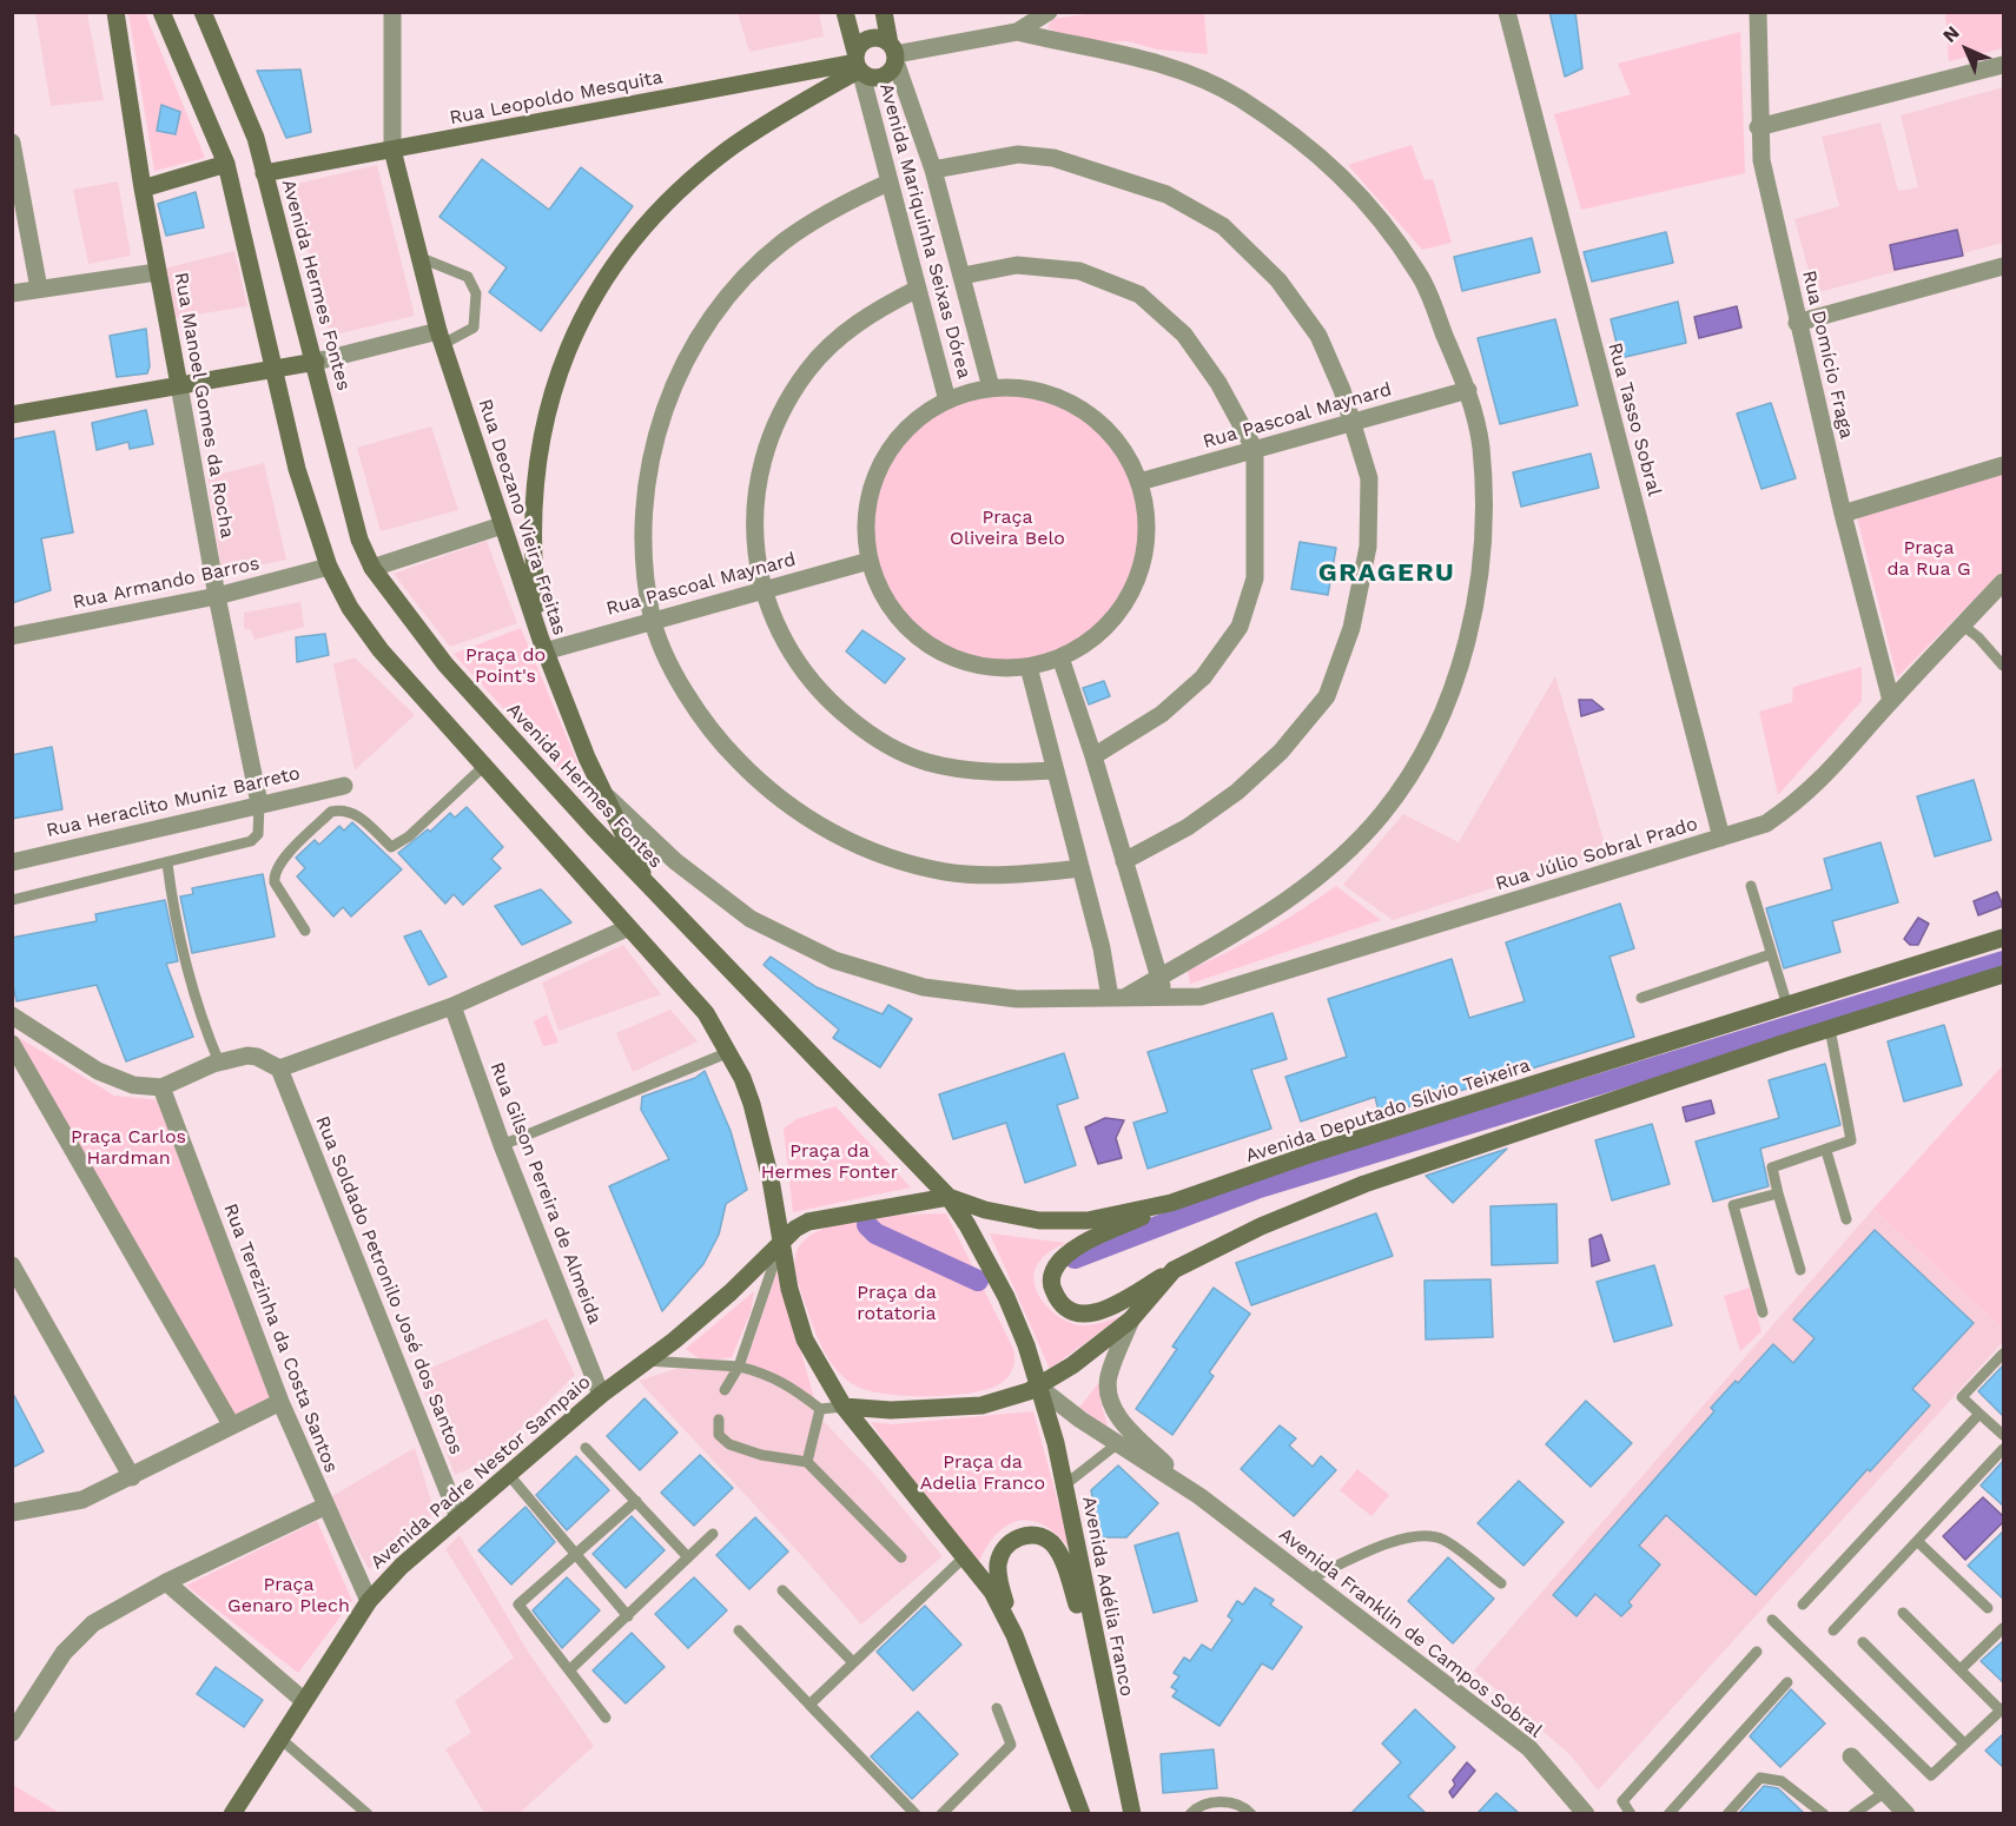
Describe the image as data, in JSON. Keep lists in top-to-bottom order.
{
  "streets": {
    "main road": [
      "Rua Leopoldo Mesquita",
      "Avenida Hermes Fontes",
      "Rua Manoel Gomes da Rocha",
      "Rua Deozano Vieira Freitas",
      "Avenida Deputado Sílvio Teixeira",
      "Avenida Padre Nestor Sampaio",
      "Avenida Adélia Franco"
    ],
    "street": [
      "Avenida Mariquinha Seixas Dórea",
      "Rua Domício Fraga",
      "Rua Pascoal Maynard",
      "Rua Tasso Sobral",
      "Rua Armando Barros",
      "Rua Heraclito Muniz Barreto",
      "Rua Júlio Sobral Prado",
      "Rua Gilson Pereira de Almeida",
      "Rua Soldado Petronilo José dos Santos",
      "Rua Terezinha da Costa Santos",
      "Avenida Franklin de Campos Sobral"
    ]
  },
  "crossings": [
    ["Rua Leopoldo Mesquita", "Avenida Mariquinha Seixas Dórea"],
    ["Rua Leopoldo Mesquita", "Avenida Hermes Fontes"],
    ["Rua Leopoldo Mesquita", "Rua Deozano Vieira Freitas"],
    ["Avenida Hermes Fontes", "Rua Deozano Vieira Freitas"],
    ["Avenida Hermes Fontes", "Avenida Deputado Sílvio Teixeira"],
    ["Avenida Hermes Fontes", "Avenida Adélia Franco"],
    ["Avenida Hermes Fontes", "Avenida Franklin de Campos Sobral"],
    ["Rua Domício Fraga", "Rua Júlio Sobral Prado"],
    ["Rua Manoel Gomes da Rocha", "Rua Armando Barros"],
    ["Rua Manoel Gomes da Rocha", "Rua Heraclito Muniz Barreto"],
    ["Rua Pascoal Maynard", "Rua Deozano Vieira Freitas"],
    ["Rua Tasso Sobral", "Rua Júlio Sobral Prado"],
    ["Rua Deozano Vieira Freitas", "Rua Júlio Sobral Prado"],
    ["Rua Gilson Pereira de Almeida", "Avenida Padre Nestor Sampaio"],
    ["Rua Soldado Petronilo José dos Santos", "Avenida Padre Nestor Sampaio"],
    ["Rua Terezinha da Costa Santos", "Avenida Padre Nestor Sampaio"],
    ["Avenida Adélia Franco", "Avenida Franklin de Campos Sobral"]
  ],
  "districts": ["GRAGERU"],
  "parks": [
    "Praça Oliveira Belo",
    "Praça da Rua G",
    "Praça do Point's",
    "Praça Carlos Hardman",
    "Praça da Hermes Fonter",
    "Praça da rotatoria",
    "Praça da Adelia Franco",
    "Praça Genaro Plech"
  ],
  "north": "top left"
}
